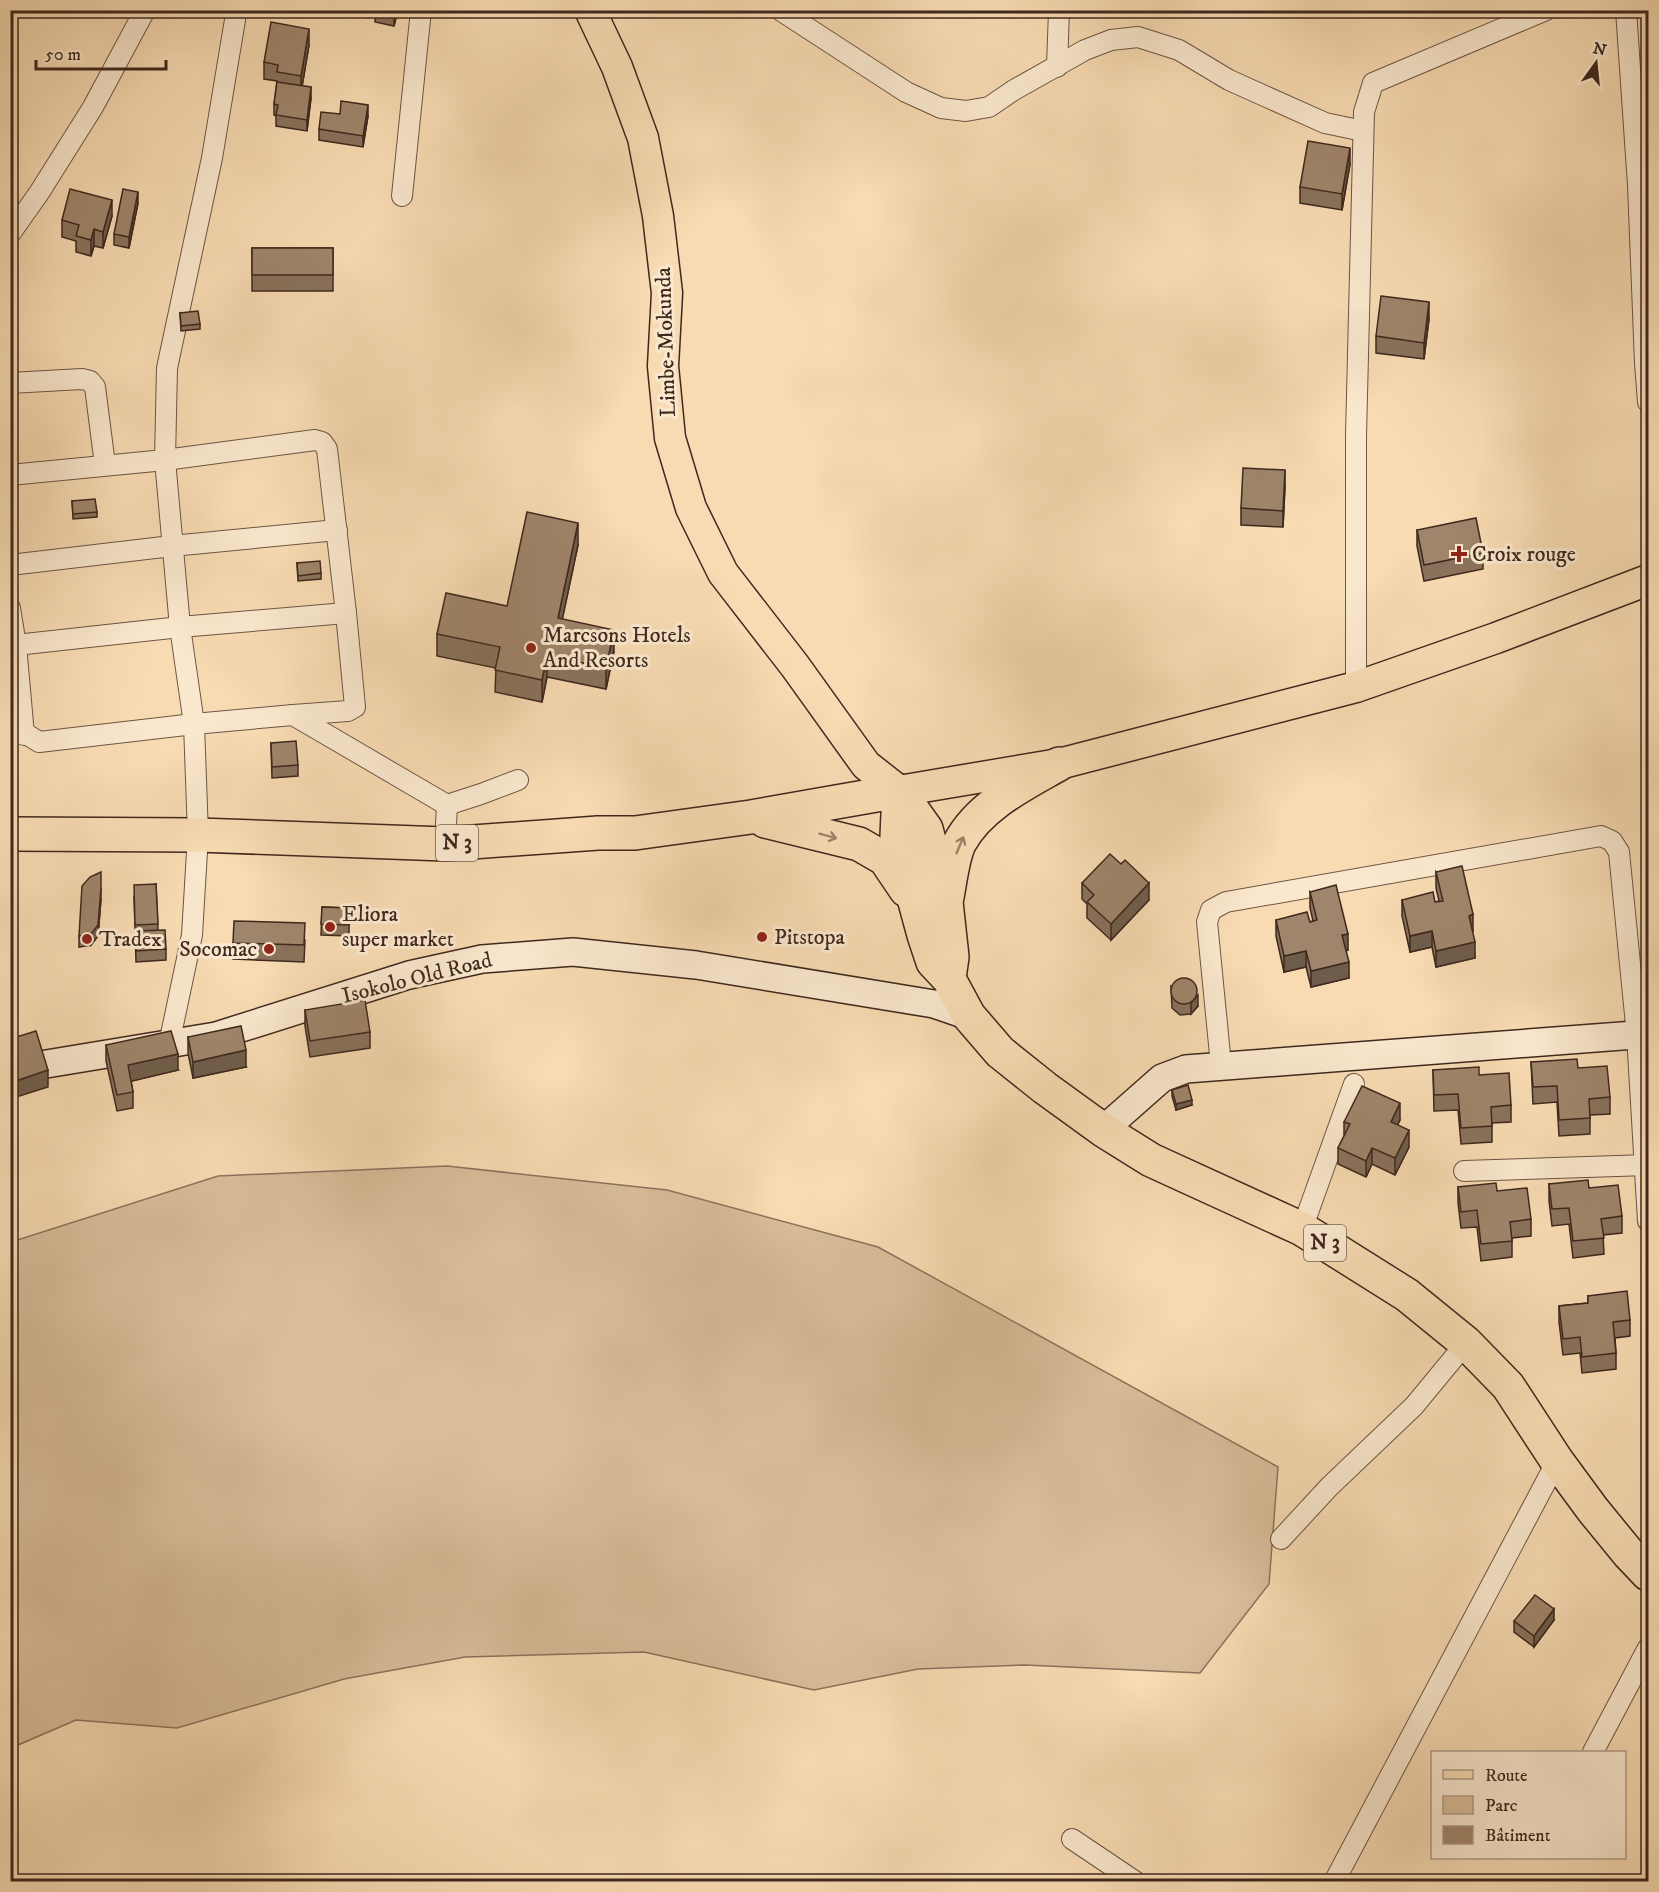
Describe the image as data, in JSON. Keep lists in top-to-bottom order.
{
  "streets": {
    "highway": ["N 3"],
    "main road": ["Limbe-Mokunda"],
    "street": ["Isokolo Old Road"]
  },
  "crossings": [
    ["Limbe-Mokunda", "N 3"],
    ["N 3", "Isokolo Old Road"]
  ],
  "places": {
    "health": ["Croix rouge"],
    "other": [
      "Marcsons Hotels And Resorts",
      "Eliora super market",
      "Pitstopa",
      "Tradex",
      "Socomac"
    ]
  },
  "legend": ["Route", "Parc", "Bâtiment"],
  "scale_bar": "50 m",
  "north": "top"
}
